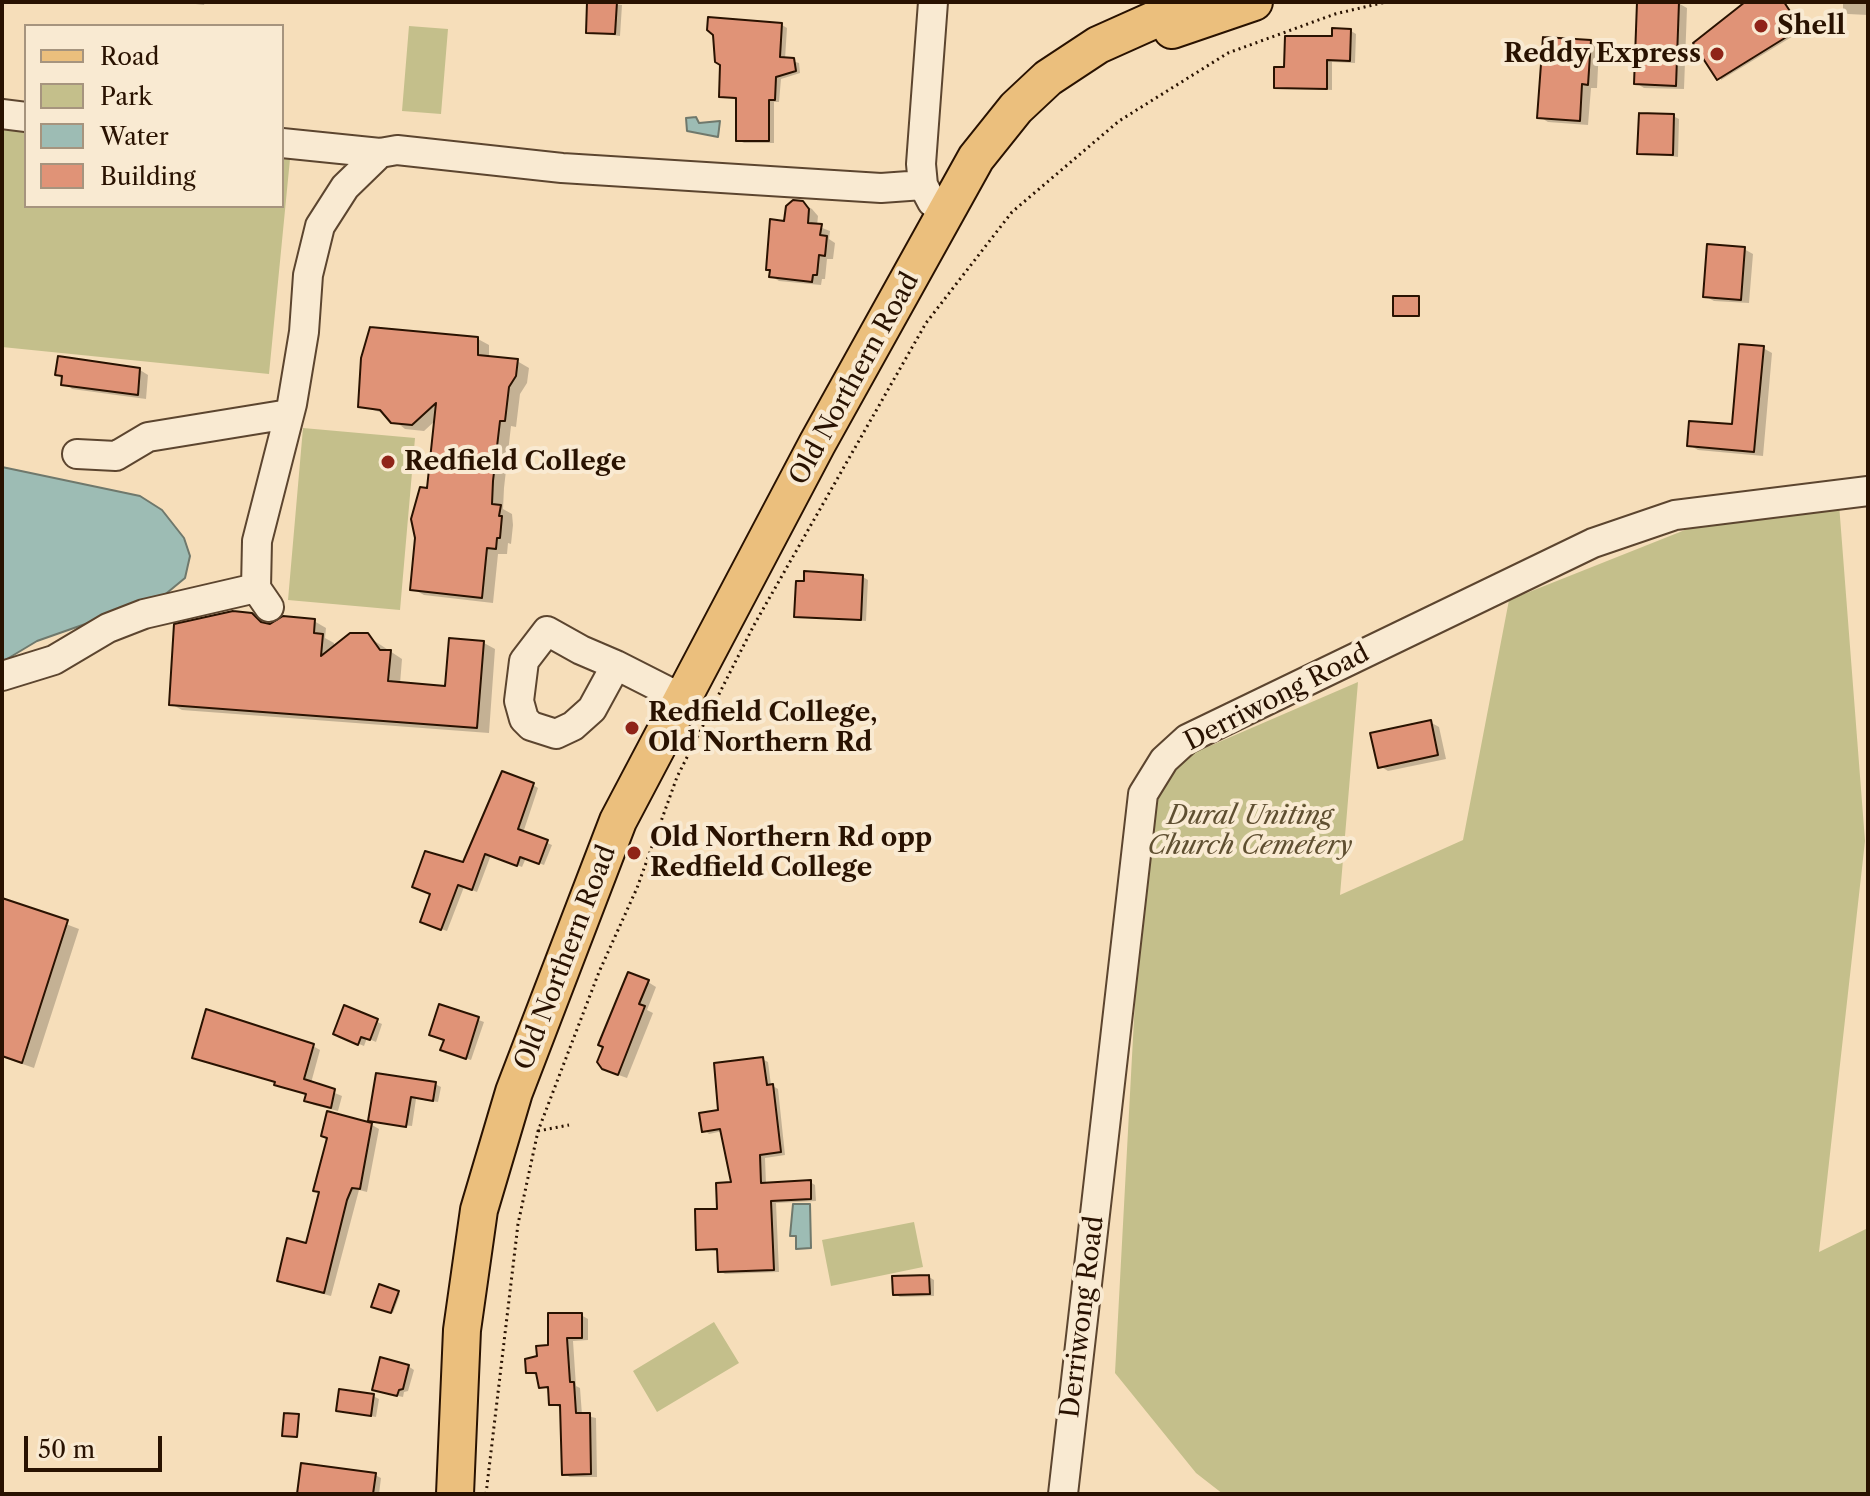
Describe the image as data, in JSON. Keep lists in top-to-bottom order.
{
  "streets": {
    "main road": ["Old Northern Road"],
    "street": ["Derriwong Road"]
  },
  "parks": ["Dural Uniting Church Cemetery"],
  "places": [
    "Shell",
    "Reddy Express",
    "Redfield College",
    "Redfield College, Old Northern Rd",
    "Old Northern Rd opp Redfield College"
  ],
  "legend": [
    "Road",
    "Park",
    "Water",
    "Building"
  ],
  "scale_bar": "50 m"
}
